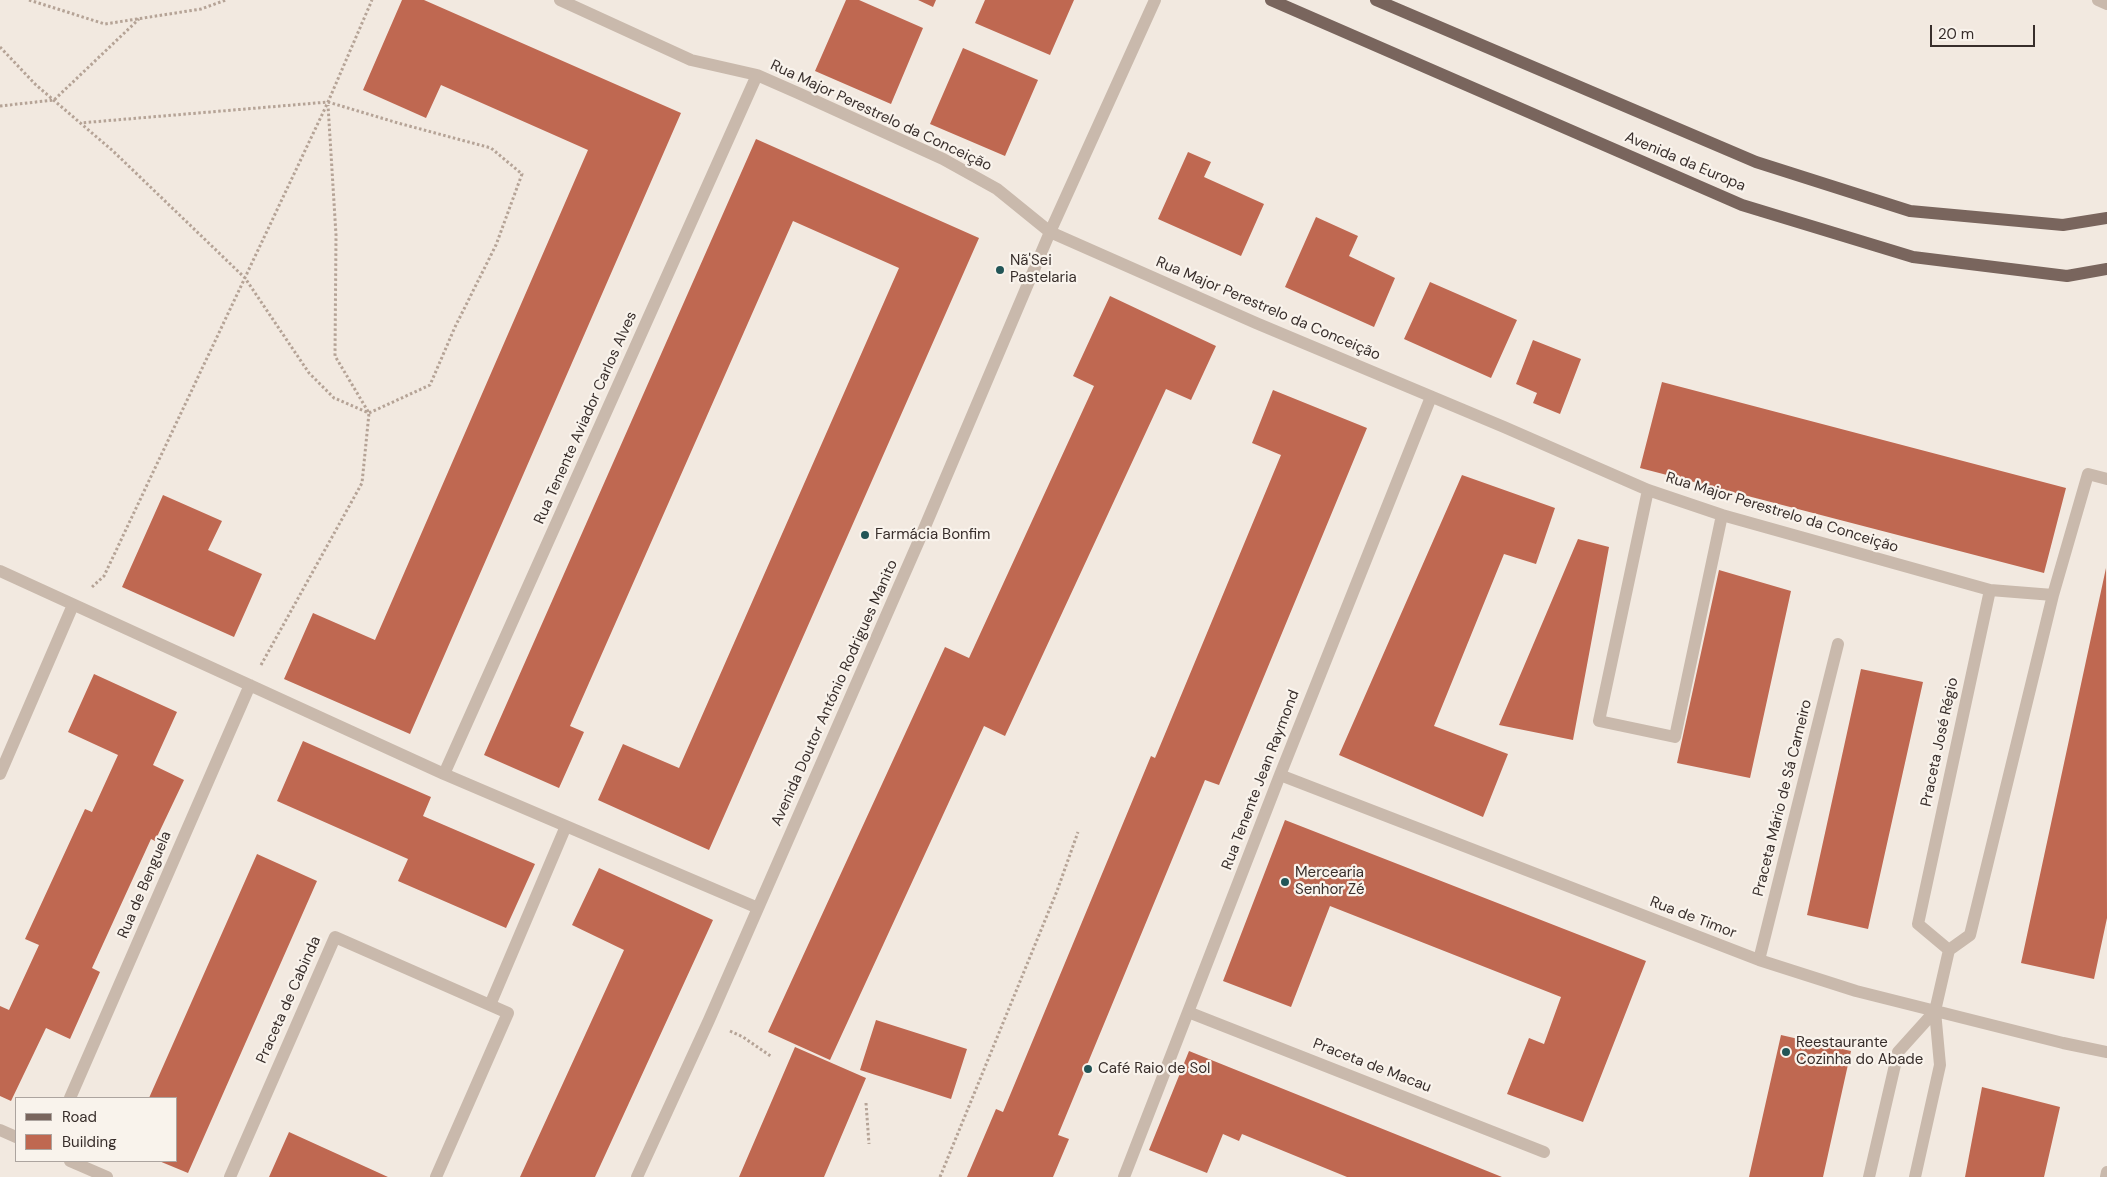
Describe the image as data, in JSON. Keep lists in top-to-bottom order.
{
  "streets": {
    "main road": ["Avenida da Europa"],
    "street": [
      "Rua Major Perestrelo da Conceição",
      "Rua Tenente Aviador Carlos Alves",
      "Avenida Doutor António Rodrigues Manito",
      "Praceta José Régio",
      "Rua Tenente Jean Raymond",
      "Praceta Mário de Sá Carneiro",
      "Rua de Benguela",
      "Rua de Timor",
      "Praceta de Cabinda",
      "Praceta de Macau"
    ]
  },
  "crossings": [
    ["Rua Major Perestrelo da Conceição", "Rua Tenente Aviador Carlos Alves"],
    ["Rua Major Perestrelo da Conceição", "Avenida Doutor António Rodrigues Manito"],
    ["Rua Major Perestrelo da Conceição", "Praceta José Régio"],
    ["Rua Major Perestrelo da Conceição", "Rua Tenente Jean Raymond"],
    ["Rua Tenente Jean Raymond", "Rua de Timor"],
    ["Rua Tenente Jean Raymond", "Praceta de Macau"],
    ["Praceta Mário de Sá Carneiro", "Rua de Timor"]
  ],
  "places": [
    "Nã'Sei Pastelaria",
    "Farmácia Bonfim",
    "Mercearia Senhor Zé",
    "Reestaurante Cozinha do Abade",
    "Café Raio de Sol"
  ],
  "legend": ["Road", "Building"],
  "scale_bar": "20 m"
}
